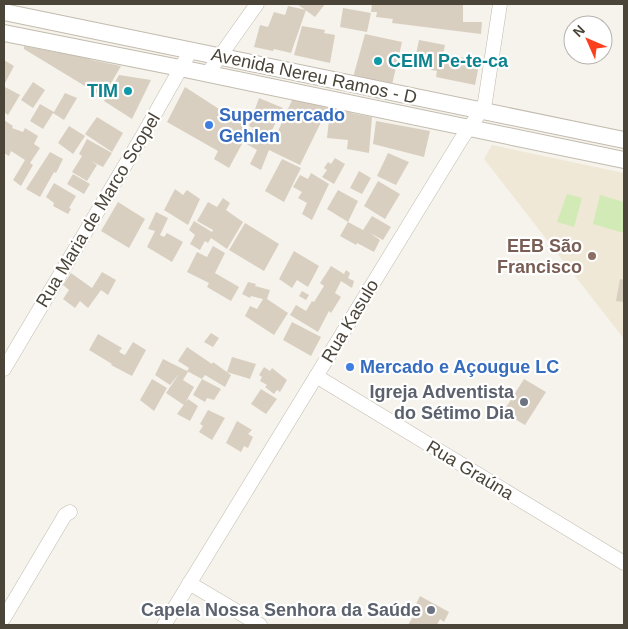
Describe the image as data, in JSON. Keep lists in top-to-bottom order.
{
  "streets": {
    "street": [
      "Avenida Nereu Ramos - D",
      "Rua Maria de Marco Scopel",
      "Rua Kasulo",
      "Rua Graúna"
    ]
  },
  "crossings": [
    ["Avenida Nereu Ramos - D", "Rua Maria de Marco Scopel"],
    ["Avenida Nereu Ramos - D", "Rua Kasulo"],
    ["Rua Kasulo", "Rua Graúna"]
  ],
  "places": [
    "CEIM Pe-te-ca",
    "TIM",
    "Supermercado Gehlen",
    "EEB São Francisco",
    "Mercado e Açougue LC",
    "Igreja Adventista do Sétimo Dia",
    "Capela Nossa Senhora da Saúde"
  ],
  "north": "top left"
}
